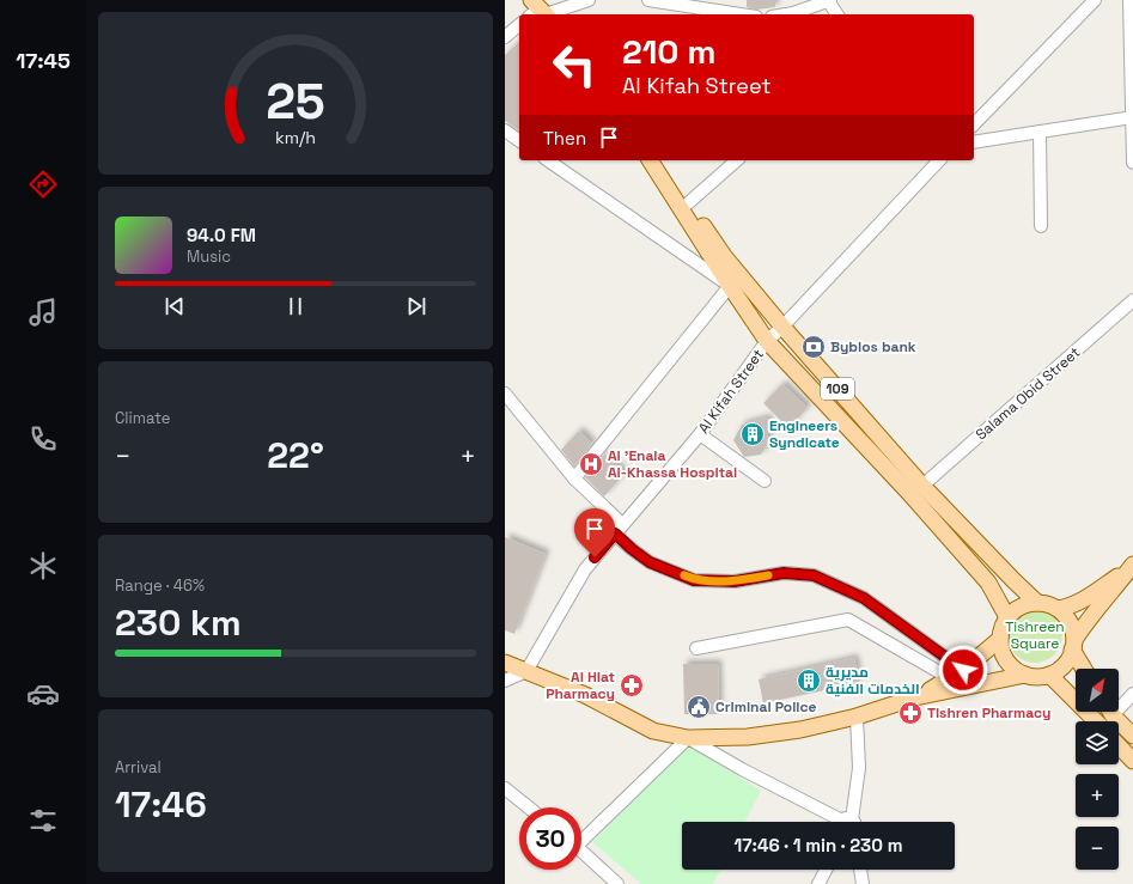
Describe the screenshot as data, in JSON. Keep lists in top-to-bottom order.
{
  "streets": {
    "main road": ["109"],
    "street": ["Al Kifah Street", "Salama Obid Street"]
  },
  "crossings": [
    ["109", "Al Kifah Street"],
    ["109", "Salama Obid Street"]
  ],
  "parks": ["Tishreen Square"],
  "places": {
    "bank": ["Byblos bank"],
    "building": ["Engineers Syndicate", "مديرية الخدمات الفنية"],
    "hospital": ["Al 'Enaia Al-Khassa Hospital"],
    "pharmacy": ["Al Hiat Pharmacy", "Tishren Pharmacy"],
    "public building": ["Criminal Police"]
  },
  "north": "top right",
  "page": {
    "tabs": "17:45",
    "turn": ["210 m", "Al Kifah Street"],
    "then": "Then",
    "song": ["94.0 FM", "Music"],
    "tile": [
      "Climate",
      ["Range · 46%", "230 km"],
      ["Arrival", "17:46"]
    ],
    "heat": ["−", "22°", "+"],
    "map_buttons": ["+", "−"],
    "limit": "30",
    "trip": "17:46 · 1 min · 230 m",
    "gauge": ["25", "km/h"]
  }
}
